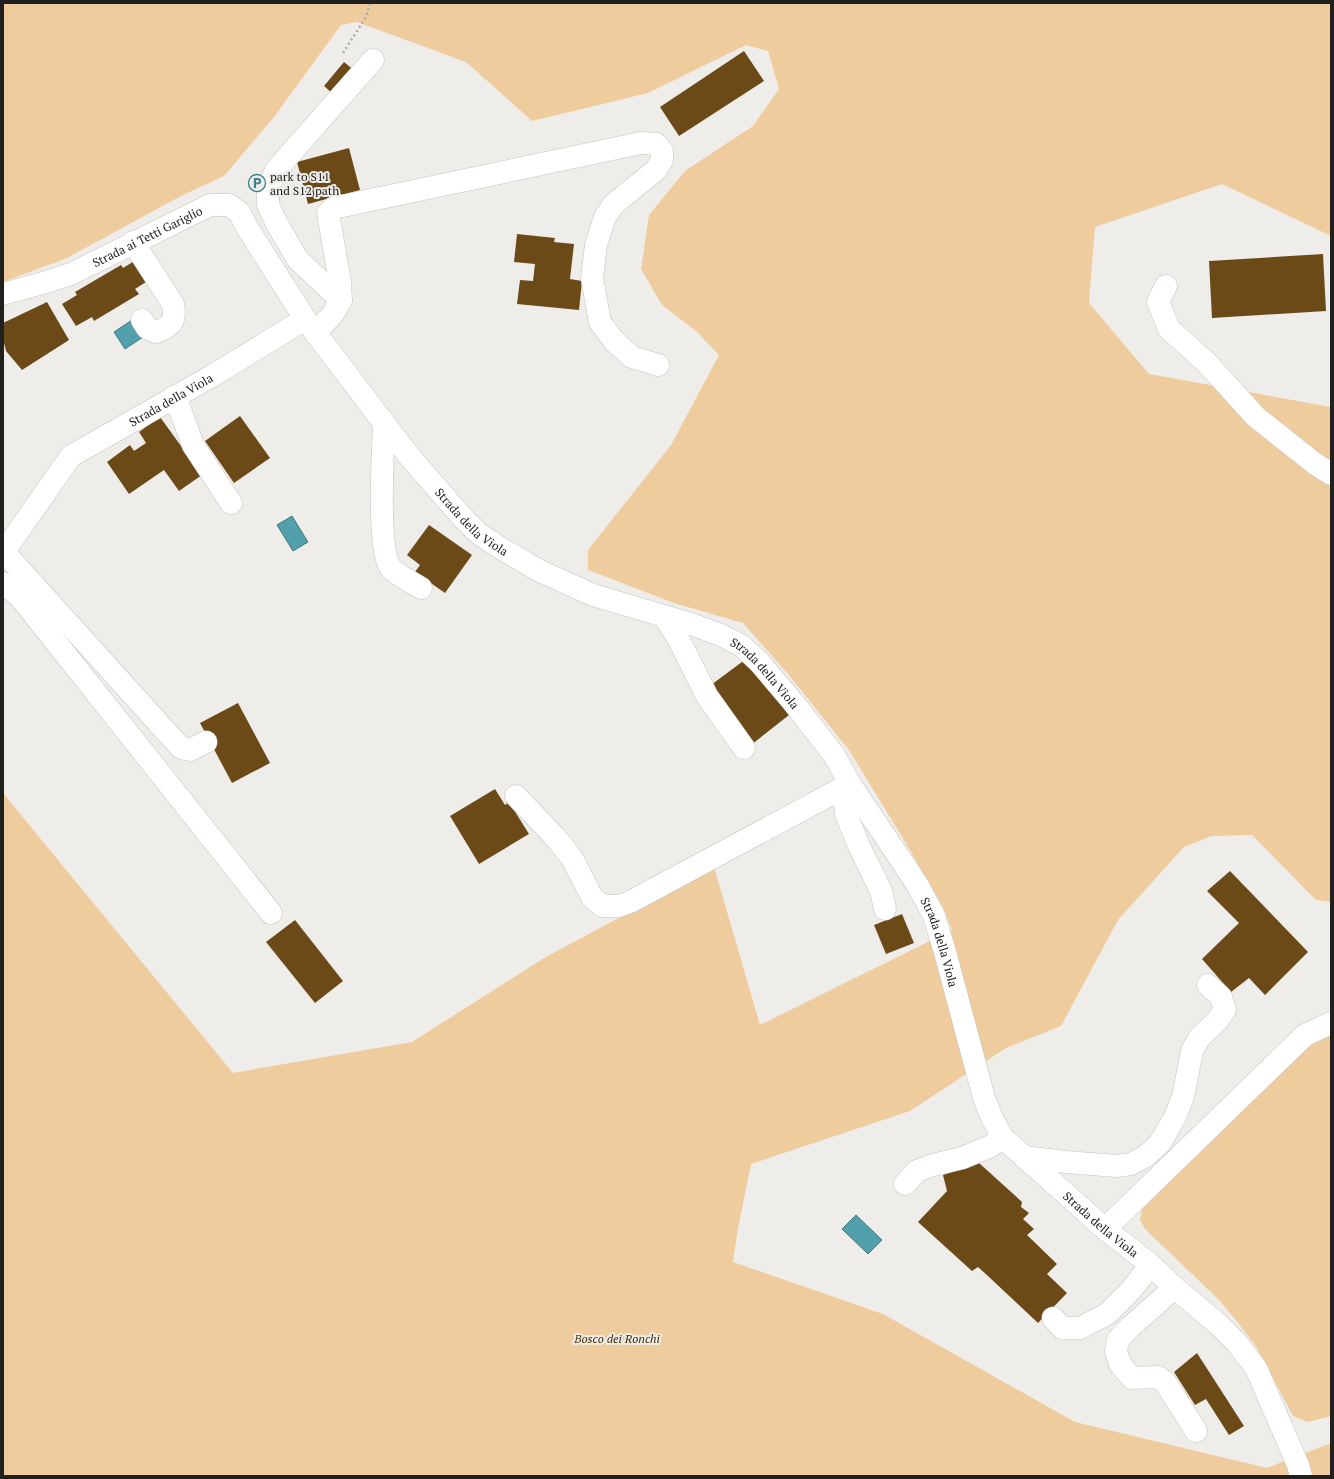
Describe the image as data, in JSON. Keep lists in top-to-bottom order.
{
  "streets": {
    "street": ["Strada ai Tetti Gariglio", "Strada della Viola"]
  },
  "crossings": [
    ["Strada ai Tetti Gariglio", "Strada della Viola"]
  ],
  "parks": ["Bosco dei Ronchi"],
  "places": {
    "parking": ["park to S11 and S12 path"]
  }
}
